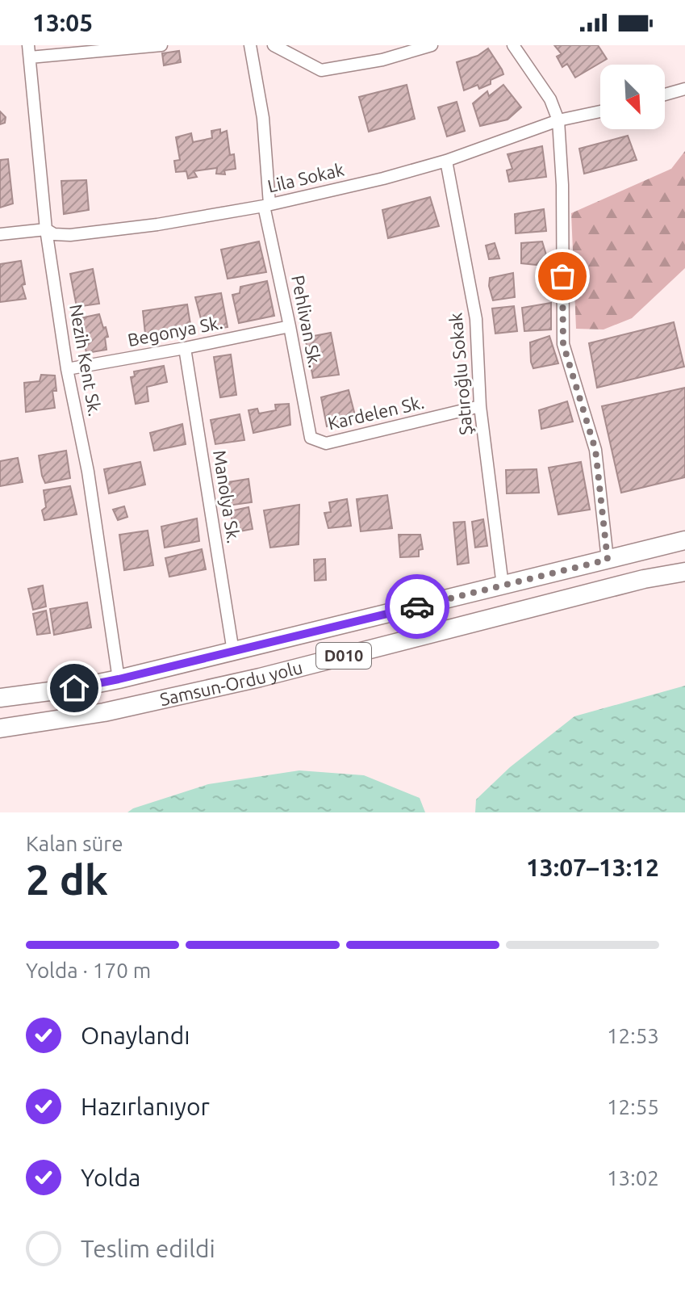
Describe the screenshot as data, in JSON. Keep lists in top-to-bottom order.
{
  "streets": {
    "highway": ["D010", "Samsun-Ordu yolu"],
    "street": [
      "Lila Sokak",
      "Pehlivan Sk.",
      "Begonya Sk.",
      "Nezih Kent Sk.",
      "Şatıroğlu Sokak",
      "Kardelen Sk.",
      "Manolya Sk."
    ]
  },
  "crossings": [
    ["Lila Sokak", "Pehlivan Sk."],
    ["Lila Sokak", "Nezih Kent Sk."],
    ["Lila Sokak", "Şatıroğlu Sokak"],
    ["Pehlivan Sk.", "Begonya Sk."],
    ["Pehlivan Sk.", "Kardelen Sk."],
    ["Begonya Sk.", "Nezih Kent Sk."],
    ["Begonya Sk.", "Manolya Sk."],
    ["Nezih Kent Sk.", "Samsun-Ordu yolu"],
    ["Şatıroğlu Sokak", "Kardelen Sk."],
    ["Şatıroğlu Sokak", "Samsun-Ordu yolu"],
    ["Manolya Sk.", "Samsun-Ordu yolu"]
  ],
  "north": "bottom right",
  "page": {
    "status": "13:05",
    "heading": ["2 dk", "Kalan süre", "13:07–13:12"],
    "bar": "Yolda · 170 m",
    "list": [
      ["Onaylandı", "12:53"],
      ["Hazırlanıyor", "12:55"],
      ["Yolda", "13:02"],
      "Teslim edildi"
    ]
  }
}
